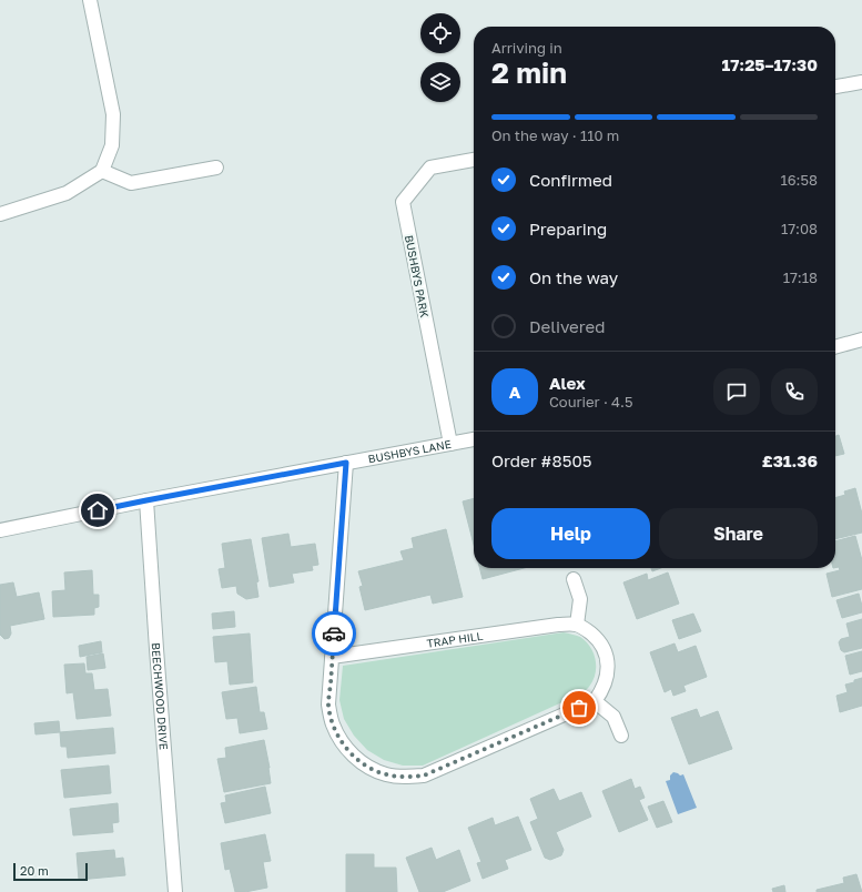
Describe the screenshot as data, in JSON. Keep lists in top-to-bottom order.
{
  "streets": {
    "street": [
      "BUSHBYS PARK",
      "BUSHBYS LANE",
      "TRAP HILL",
      "BEECHWOOD DRIVE"
    ]
  },
  "crossings": [
    ["BUSHBYS PARK", "BUSHBYS LANE"],
    ["BUSHBYS LANE", "BEECHWOOD DRIVE"]
  ],
  "scale_bar": "20 m",
  "page": {
    "heading": ["2 min", "Arriving in", "17:25–17:30"],
    "panel": [
      "Alex",
      "Courier · 4.5",
      "Order #8505",
      "£31.36"
    ],
    "bar": "On the way · 110 m",
    "list": [
      ["Confirmed", "16:58"],
      ["Preparing", "17:08"],
      ["On the way", "17:18"],
      "Delivered"
    ],
    "round": "A",
    "buttons": ["Help", "Share"],
    "scale": "20 m"
  }
}
